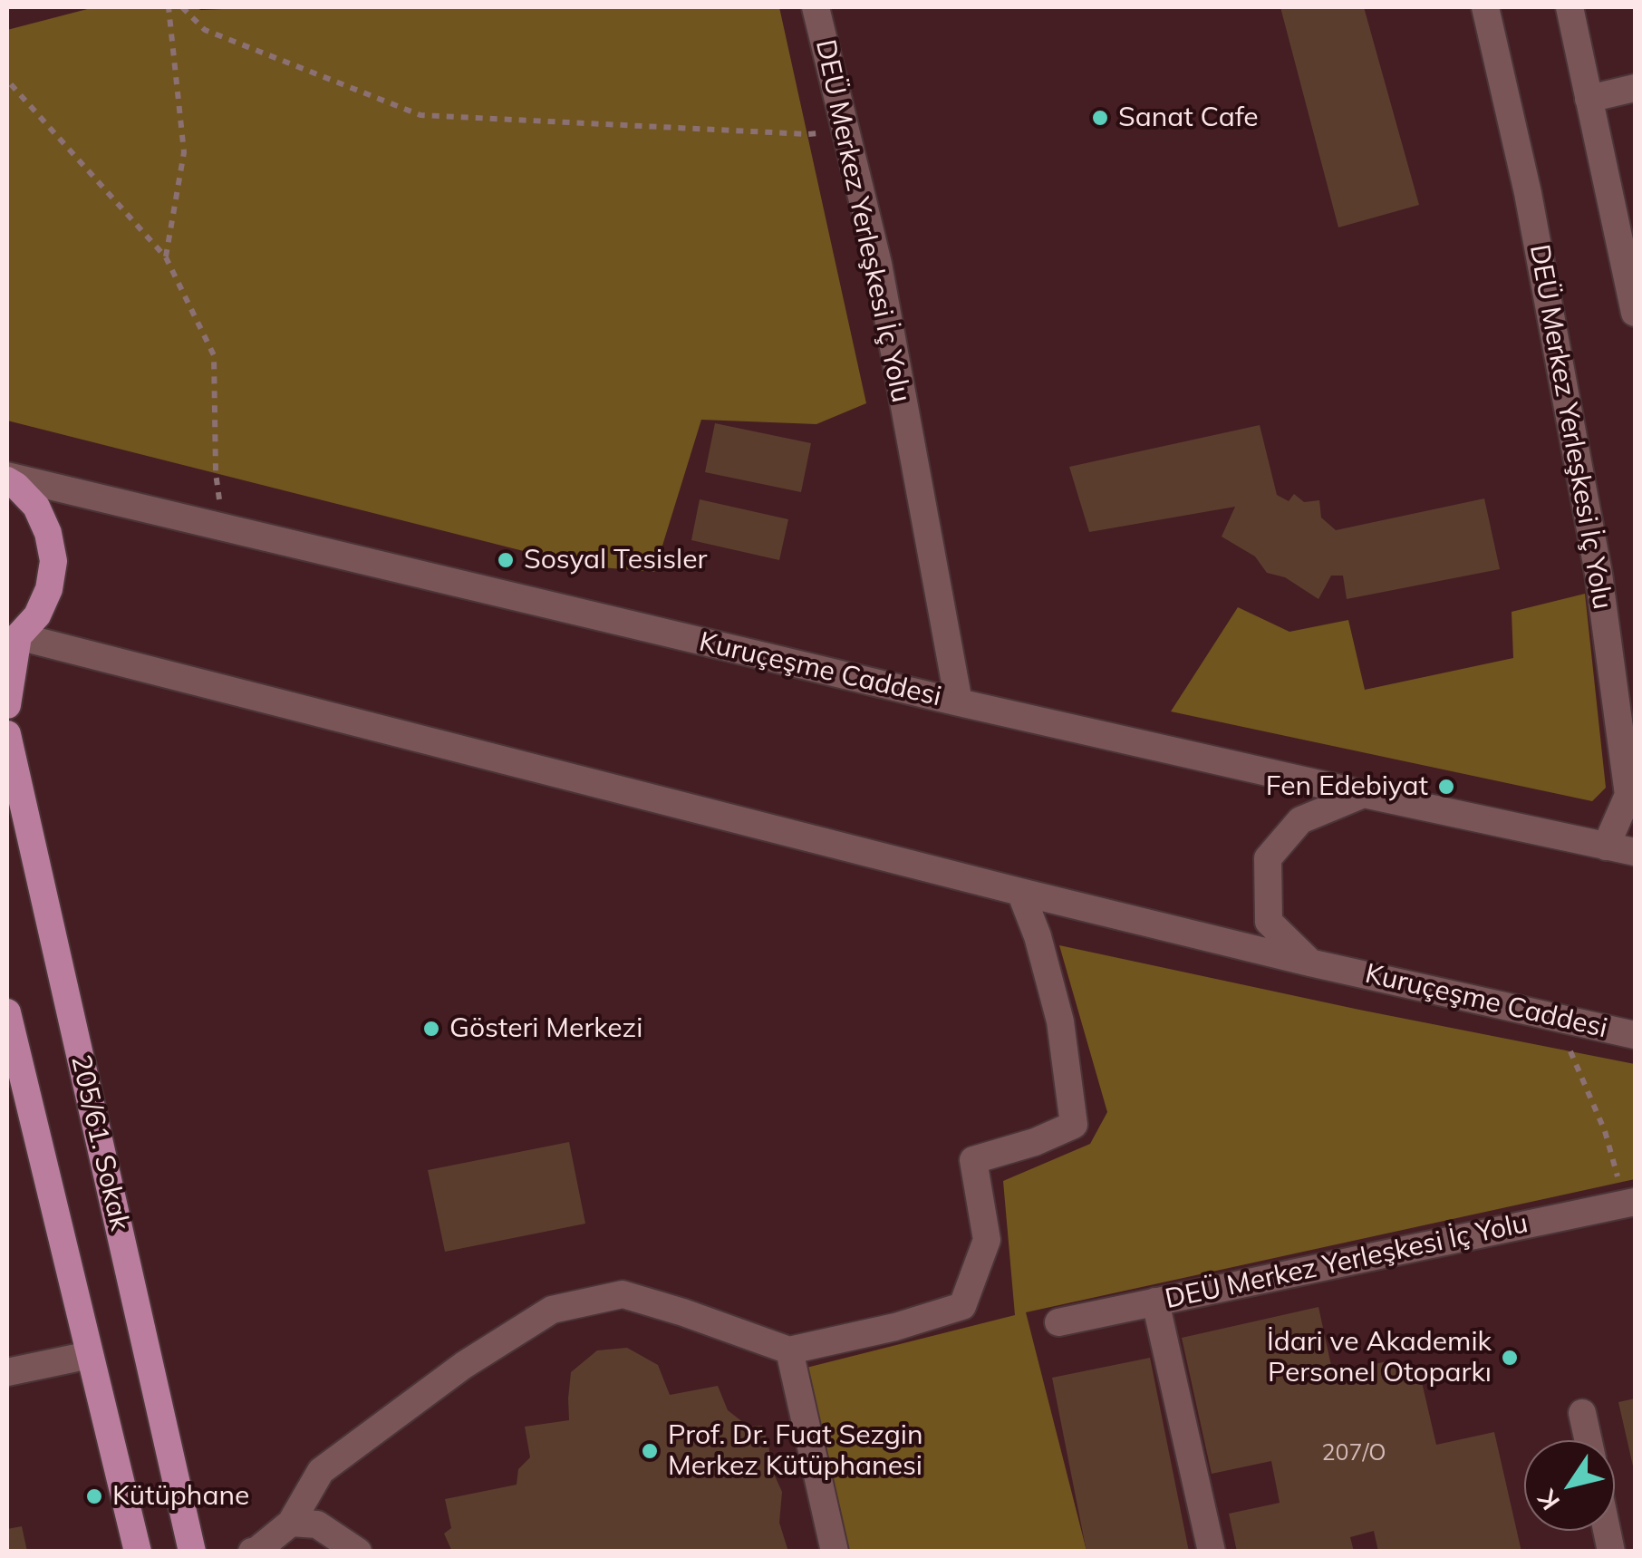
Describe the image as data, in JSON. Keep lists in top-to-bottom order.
{
  "streets": {
    "main road": ["205/61. Sokak"],
    "street": ["DEÜ Merkez Yerleşkesi İç Yolu", "Kuruçeşme Caddesi"]
  },
  "crossings": [
    ["DEÜ Merkez Yerleşkesi İç Yolu", "Kuruçeşme Caddesi"]
  ],
  "places": [
    "Sanat Cafe",
    "Sosyal Tesisler",
    "Fen Edebiyat",
    "Gösteri Merkezi",
    "İdari ve Akademik Personel Otoparkı",
    "Prof. Dr. Fuat Sezgin Merkez Kütüphanesi",
    "Kütüphane"
  ],
  "house_numbers": ["207/O"],
  "north": "bottom left"
}
